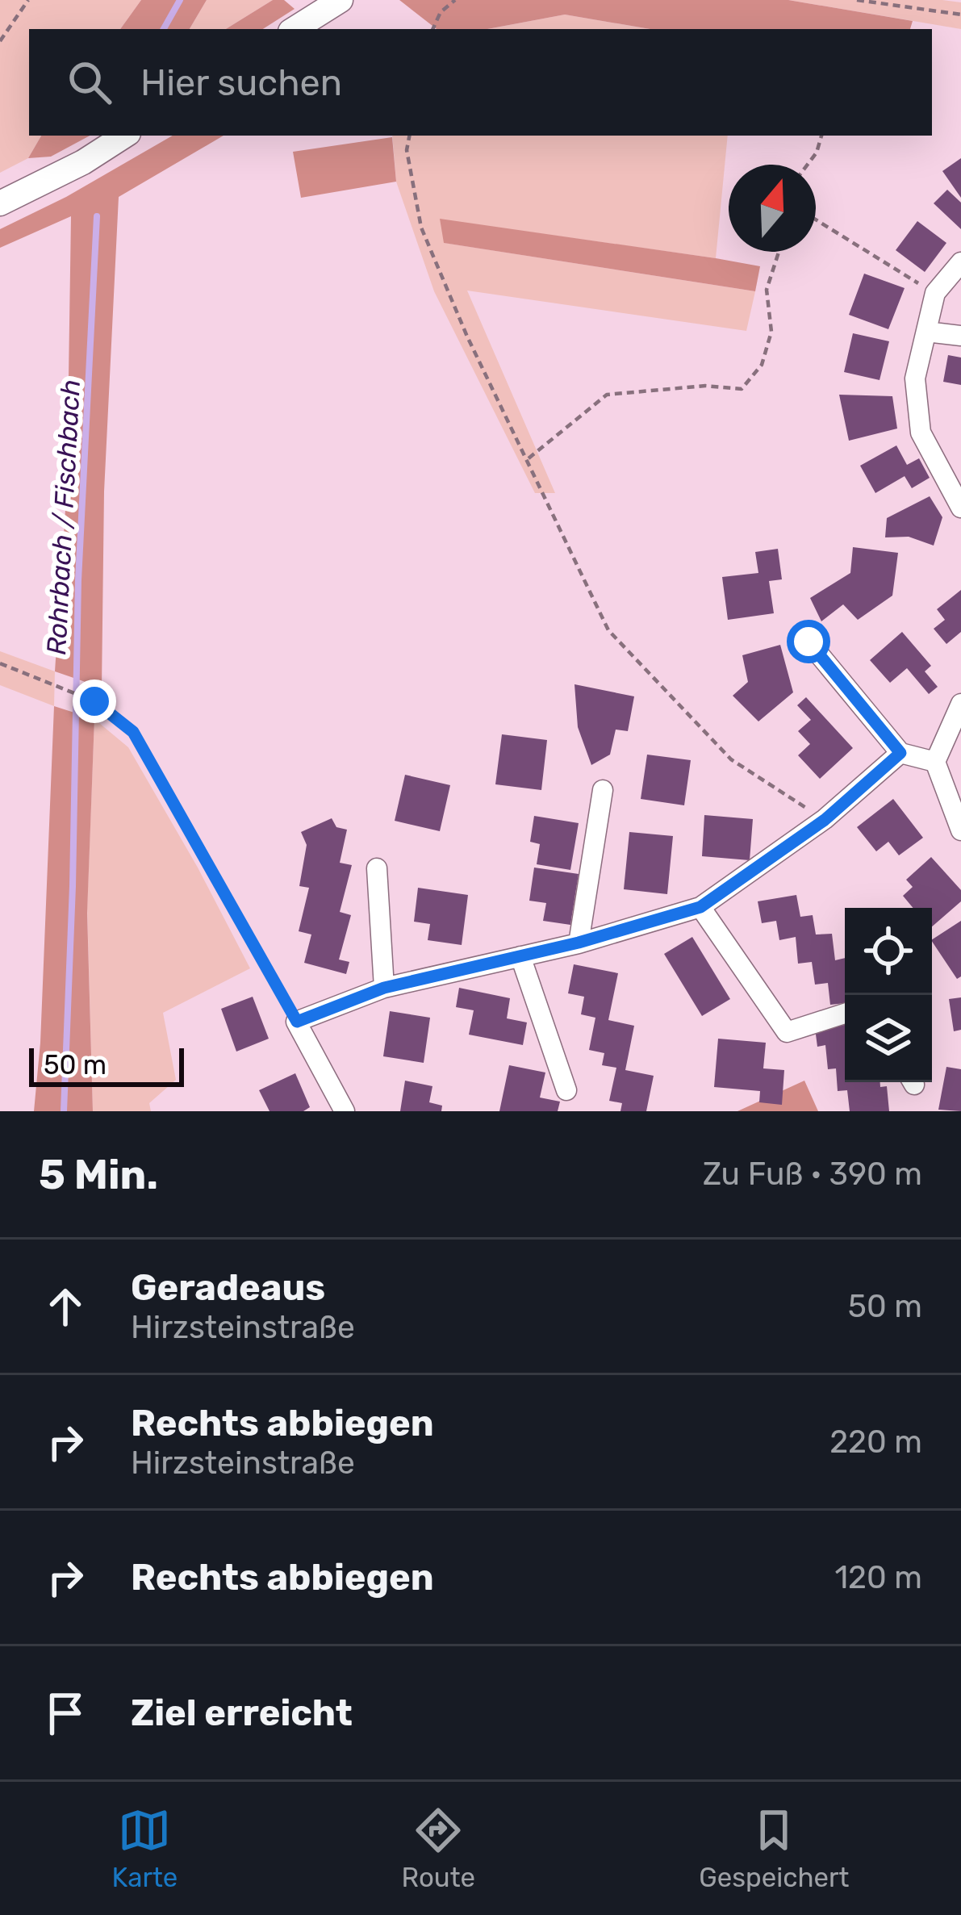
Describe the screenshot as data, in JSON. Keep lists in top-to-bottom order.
{
  "water": ["Rohrbach / Fischbach"],
  "scale_bar": "50 m",
  "north": "top",
  "page": {
    "search": "Hier suchen",
    "scale": "50 m",
    "heading": ["5 Min.", "Zu Fuß · 390 m"],
    "list": [
      ["Geradeaus", "Hirzsteinstraße", "50 m"],
      ["Rechts abbiegen", "Hirzsteinstraße", "220 m"],
      ["Rechts abbiegen", "120 m"],
      "Ziel erreicht"
    ],
    "nav": ["Karte", "Route", "Gespeichert"]
  }
}
